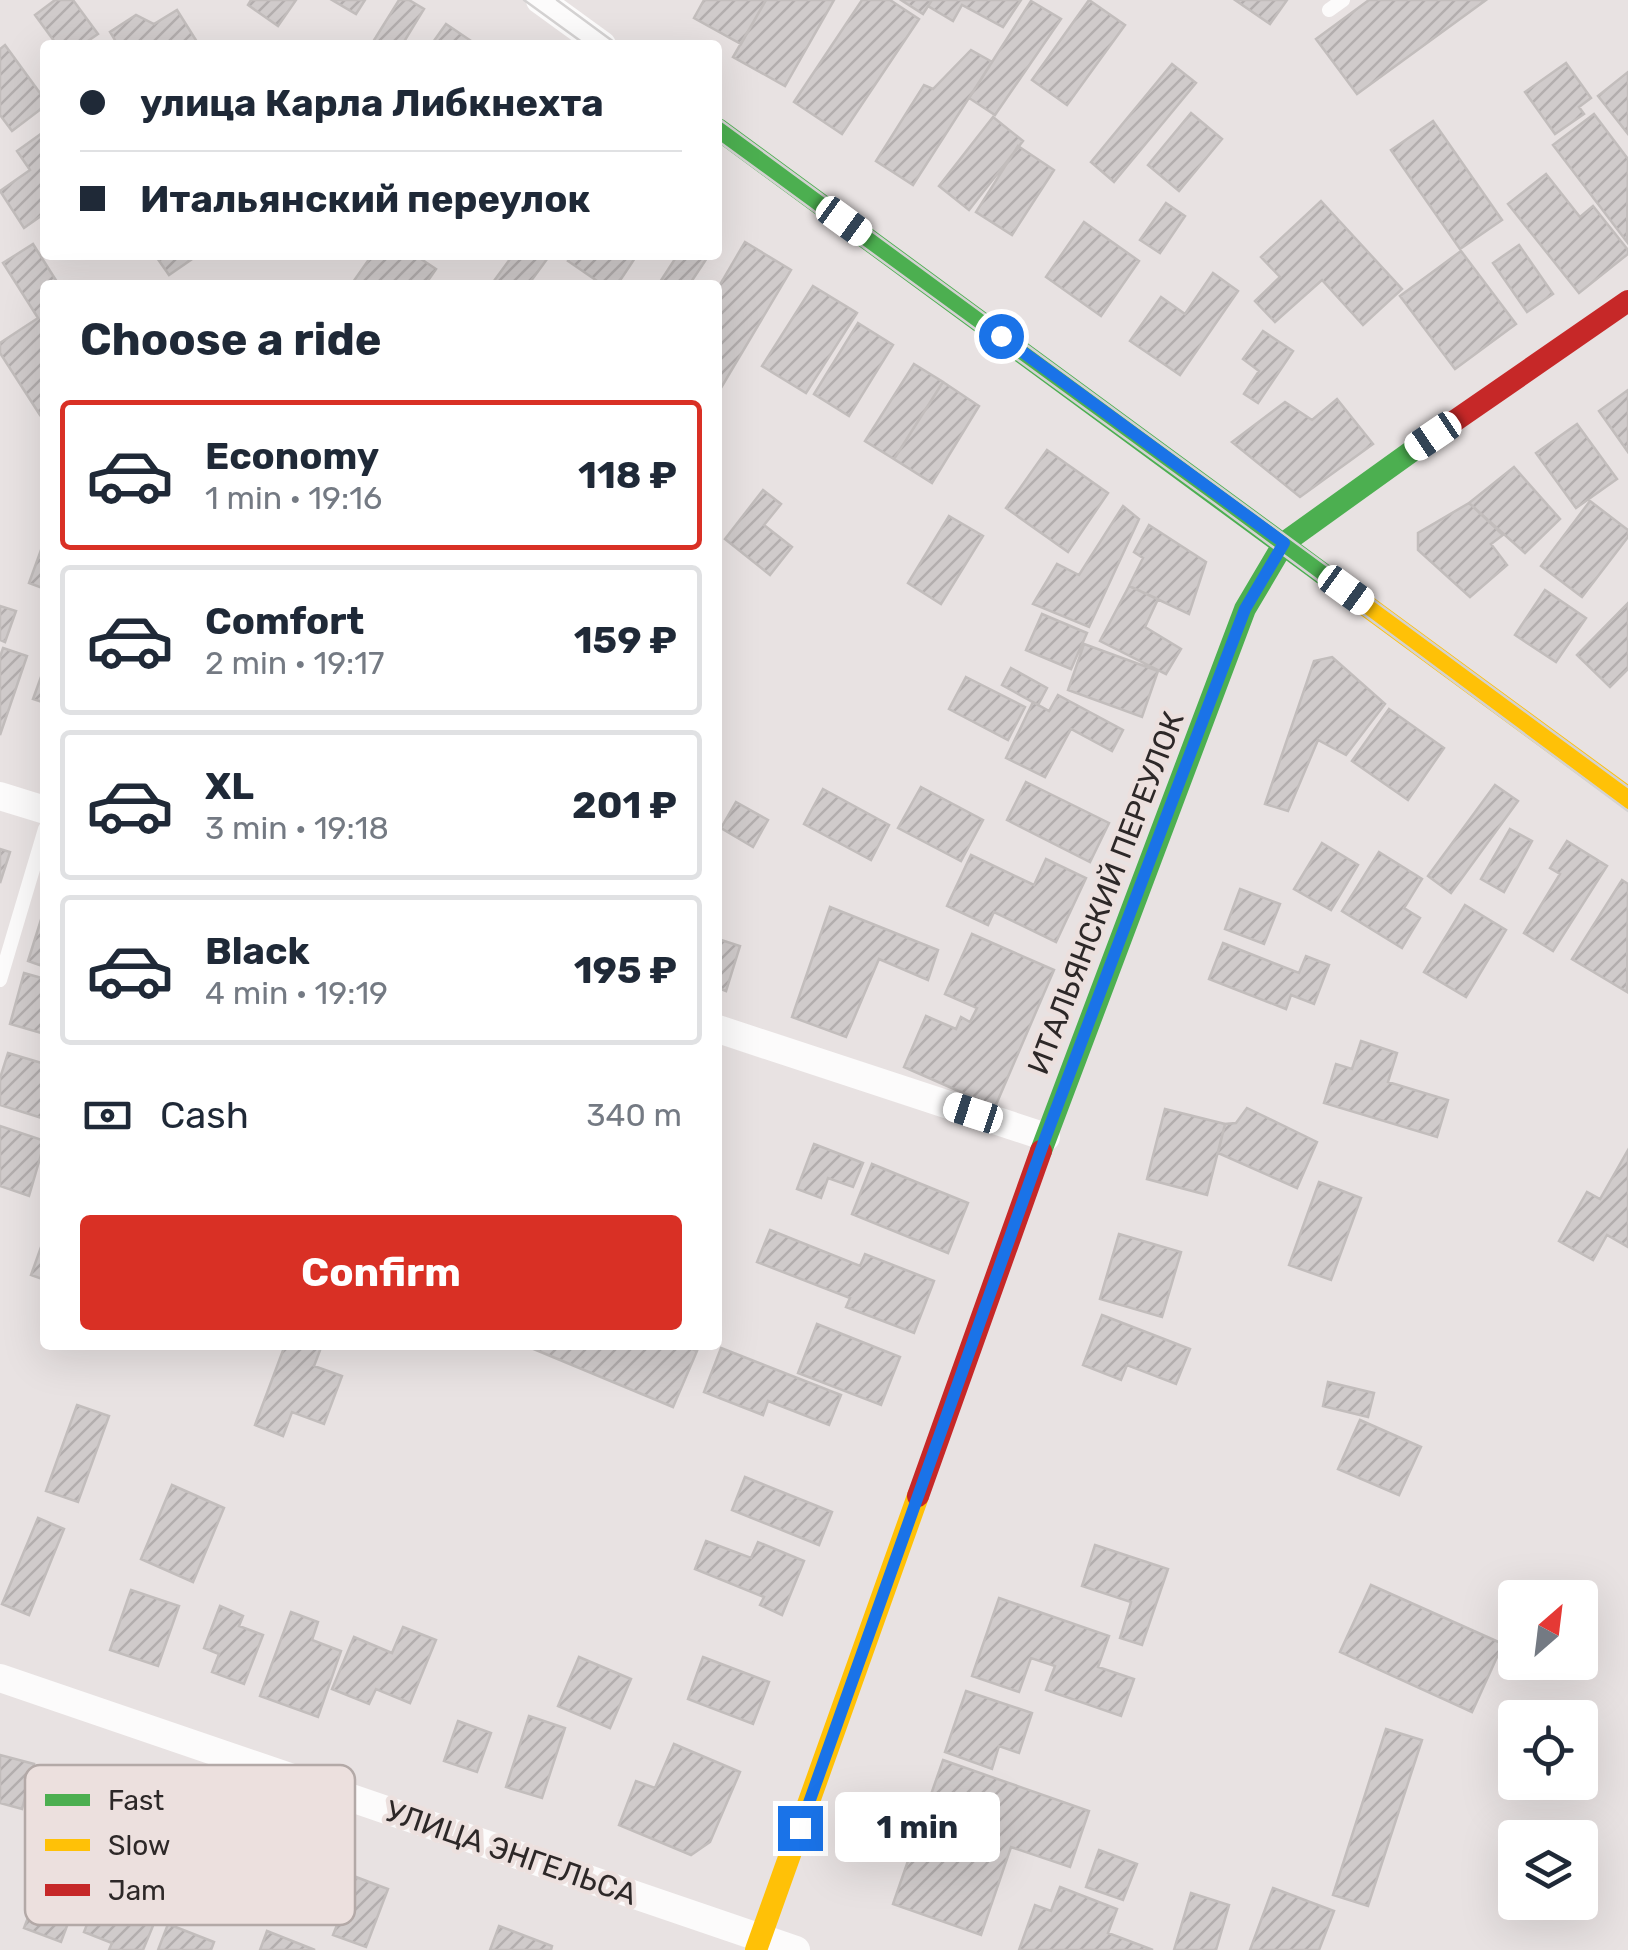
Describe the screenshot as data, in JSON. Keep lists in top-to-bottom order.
{
  "streets": {
    "street": ["ИТАЛЬЯНСКИЙ ПЕРЕУЛОК", "УЛИЦА ЭНГЕЛЬСА"]
  },
  "crossings": [
    ["ИТАЛЬЯНСКИЙ ПЕРЕУЛОК", "УЛИЦА ЭНГЕЛЬСА"]
  ],
  "legend": ["Fast", "Slow", "Jam"],
  "north": "top right",
  "page": {
    "banner": ["улица Карла Либкнехта", "Итальянский переулок"],
    "heading": "Choose a ride",
    "list": [
      {
        "name": "Economy",
        "note": "1 min · 19:16",
        "value": "118 ₽"
      },
      {
        "name": "Comfort",
        "note": "2 min · 19:17",
        "value": "159 ₽"
      },
      {
        "name": "XL",
        "note": "3 min · 19:18",
        "value": "201 ₽"
      },
      {
        "name": "Black",
        "note": "4 min · 19:19",
        "value": "195 ₽"
      }
    ],
    "pay": ["Cash", "340 m"],
    "buttons": "Confirm",
    "bubble": "1 min"
  }
}
